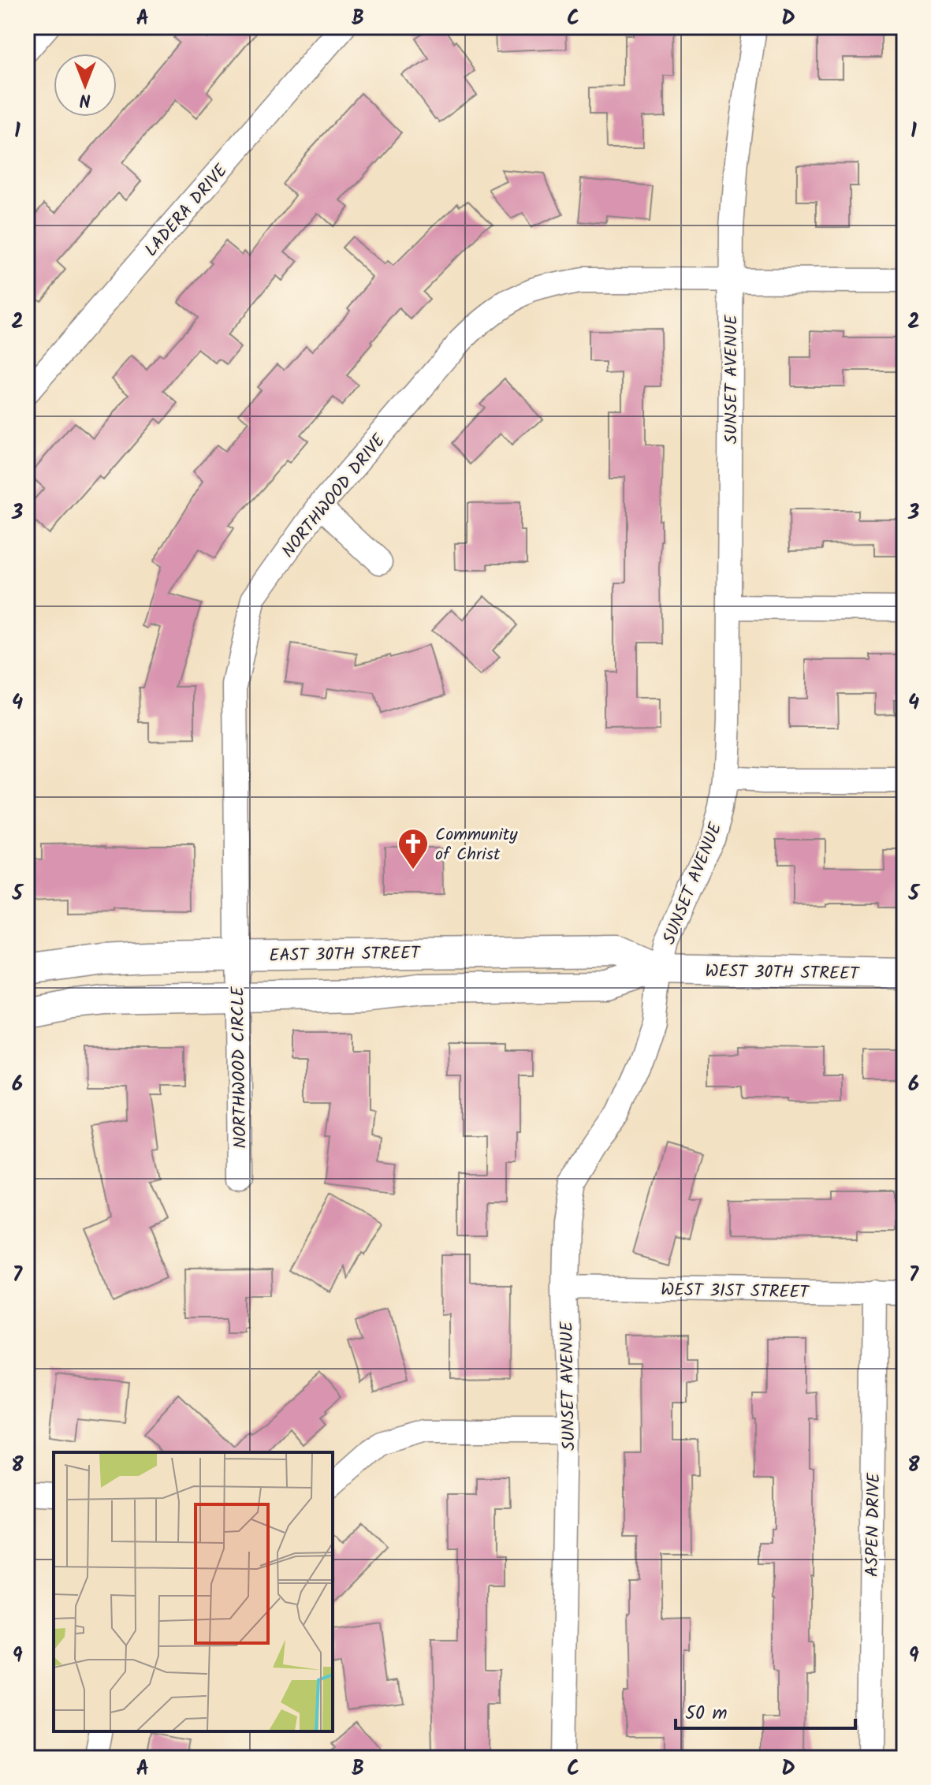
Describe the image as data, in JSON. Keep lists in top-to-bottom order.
{
  "streets": {
    "main road": ["EAST 30TH STREET", "WEST 30TH STREET"],
    "street": [
      "LADERA DRIVE",
      "SUNSET AVENUE",
      "NORTHWOOD DRIVE",
      "NORTHWOOD CIRCLE",
      "WEST 31ST STREET",
      "ASPEN DRIVE"
    ]
  },
  "crossings": [
    ["SUNSET AVENUE", "NORTHWOOD DRIVE"],
    ["SUNSET AVENUE", "EAST 30TH STREET"],
    ["SUNSET AVENUE", "WEST 30TH STREET"],
    ["SUNSET AVENUE", "WEST 31ST STREET"],
    ["NORTHWOOD DRIVE", "EAST 30TH STREET"],
    ["NORTHWOOD DRIVE", "NORTHWOOD CIRCLE"],
    ["EAST 30TH STREET", "WEST 30TH STREET"],
    ["EAST 30TH STREET", "NORTHWOOD CIRCLE"],
    ["WEST 31ST STREET", "ASPEN DRIVE"]
  ],
  "places": {
    "church": ["Community of Christ"]
  },
  "scale_bar": "50 m",
  "north": "bottom",
  "grid": {
    "columns": [
      "A",
      "B",
      "C",
      "D"
    ],
    "rows": [
      "1",
      "2",
      "3",
      "4",
      "5",
      "6",
      "7",
      "8",
      "9"
    ]
  }
}
